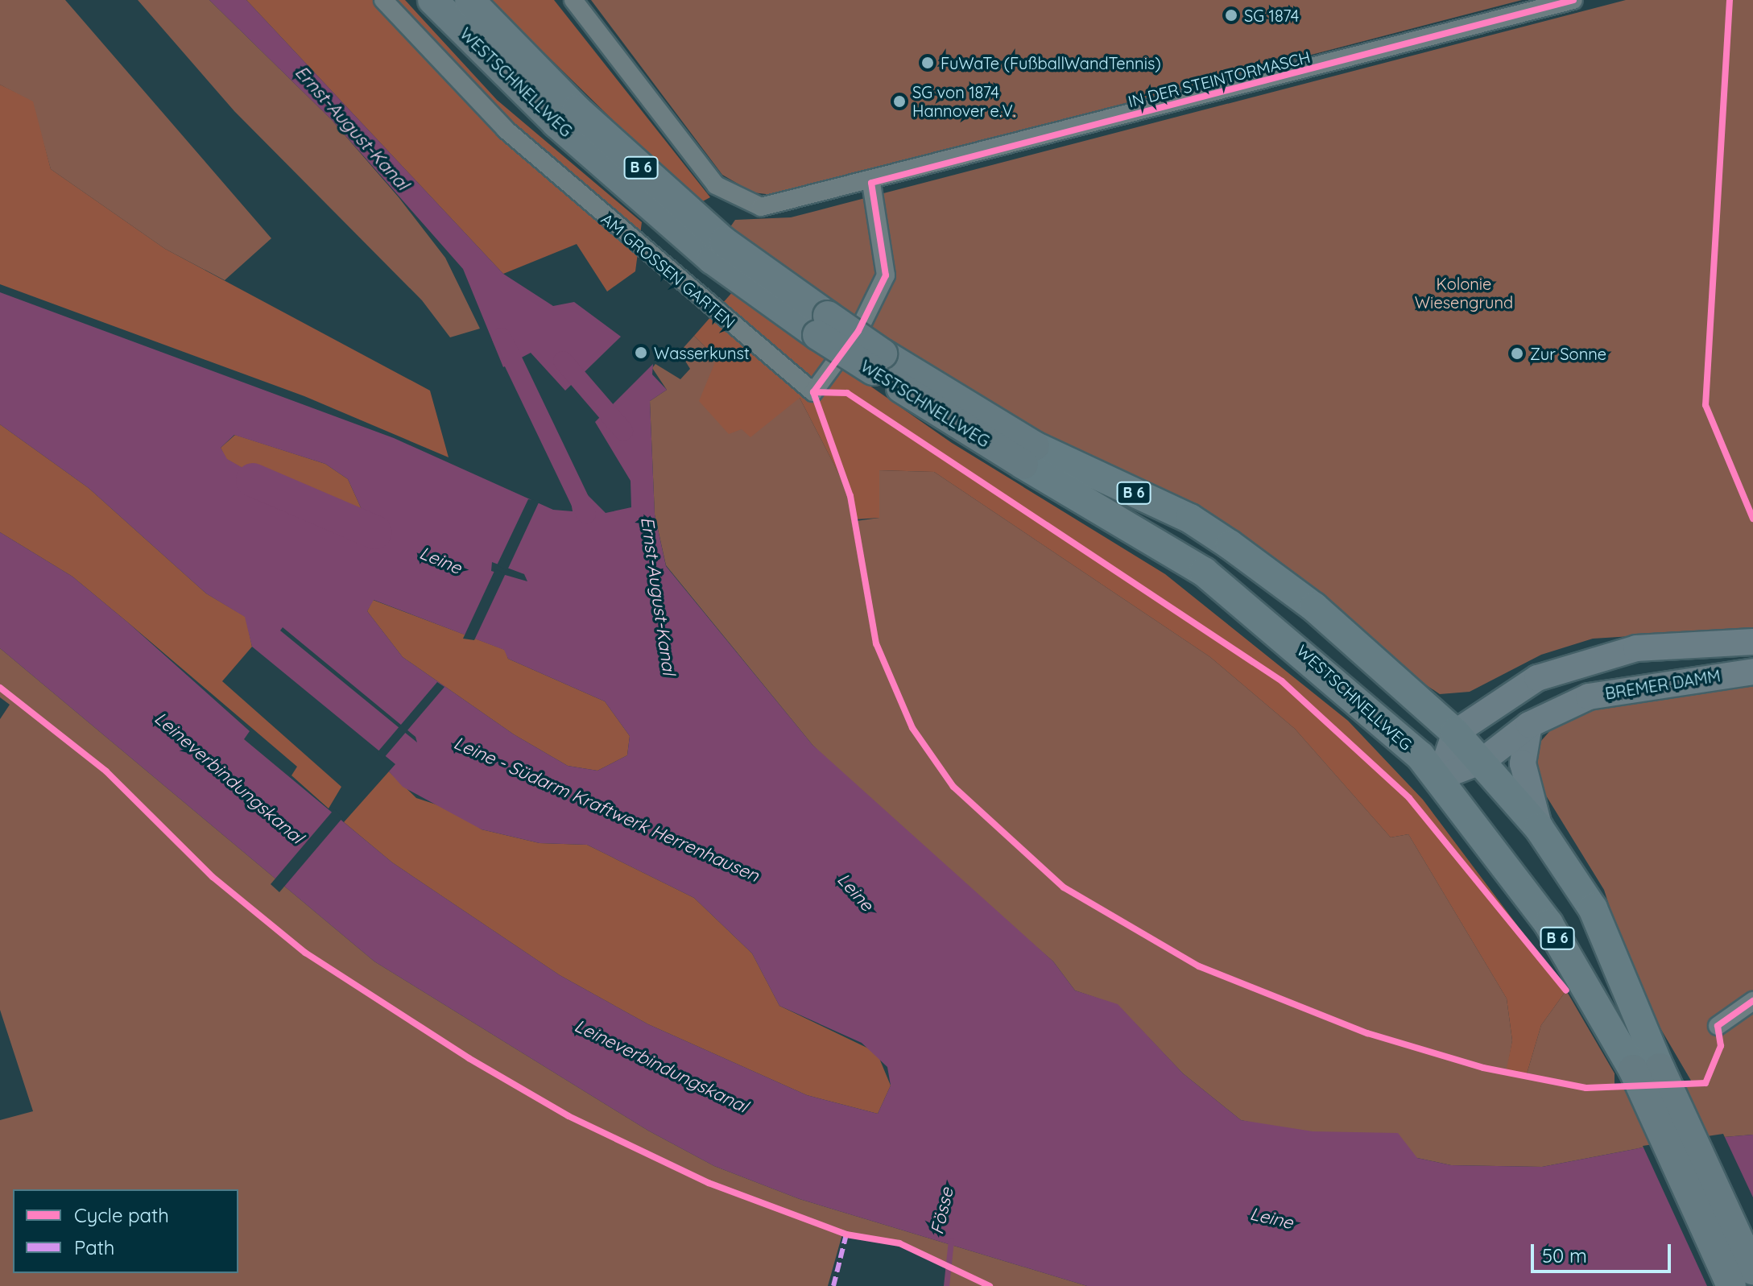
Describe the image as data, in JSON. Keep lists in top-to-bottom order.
{
  "streets": {
    "highway": ["WESTSCHNELLWEG", "B 6"],
    "main road": ["BREMER DAMM"],
    "street": ["IN DER STEINTORMASCH", "AM GROSSEN GARTEN"]
  },
  "crossings": [
    ["IN DER STEINTORMASCH", "AM GROSSEN GARTEN"],
    ["WESTSCHNELLWEG", "BREMER DAMM"]
  ],
  "water": [
    "Ernst-August-Kanal",
    "Leine",
    "Leineverbindungskanal",
    "Leine - Südarm Kraftwerk Herrenhausen",
    "Fösse"
  ],
  "parks": ["Kolonie Wiesengrund"],
  "places": [
    "SG 1874",
    "FuWaTe (FußballWandTennis)",
    "SG von 1874 Hannover e.V.",
    "Wasserkunst",
    "Zur Sonne"
  ],
  "legend": ["Cycle path", "Path"],
  "scale_bar": "50 m"
}
